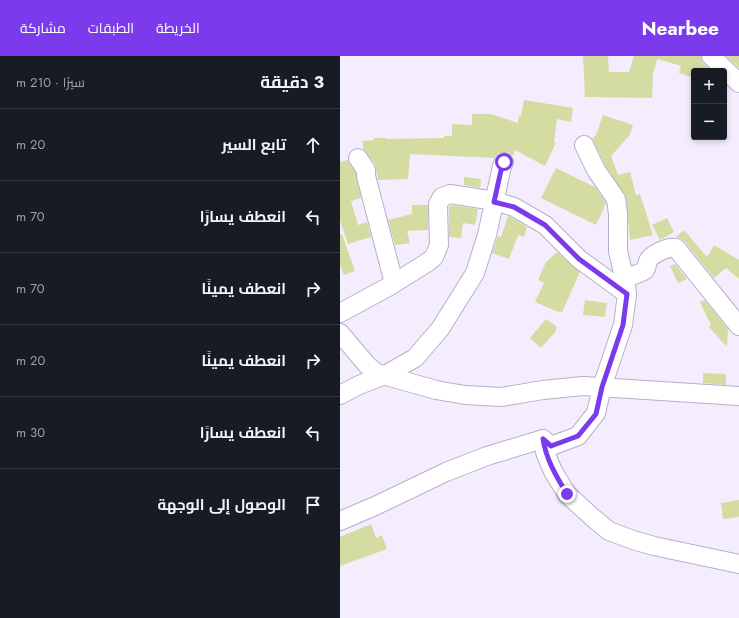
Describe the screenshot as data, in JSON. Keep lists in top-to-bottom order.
{
  "page": {
    "header": "Nearbee",
    "nav": ["الخريطة", "الطبقات", "مشاركة"],
    "heading": ["3 دقيقة", "سيرًا · 210 m"],
    "map_buttons": ["+", "−"],
    "list": [
      ["تابع السير", "20 m"],
      ["انعطف يسارًا", "70 m"],
      ["انعطف يمينًا", "70 m"],
      ["انعطف يمينًا", "20 m"],
      ["انعطف يسارًا", "30 m"],
      "الوصول إلى الوجهة"
    ]
  }
}
